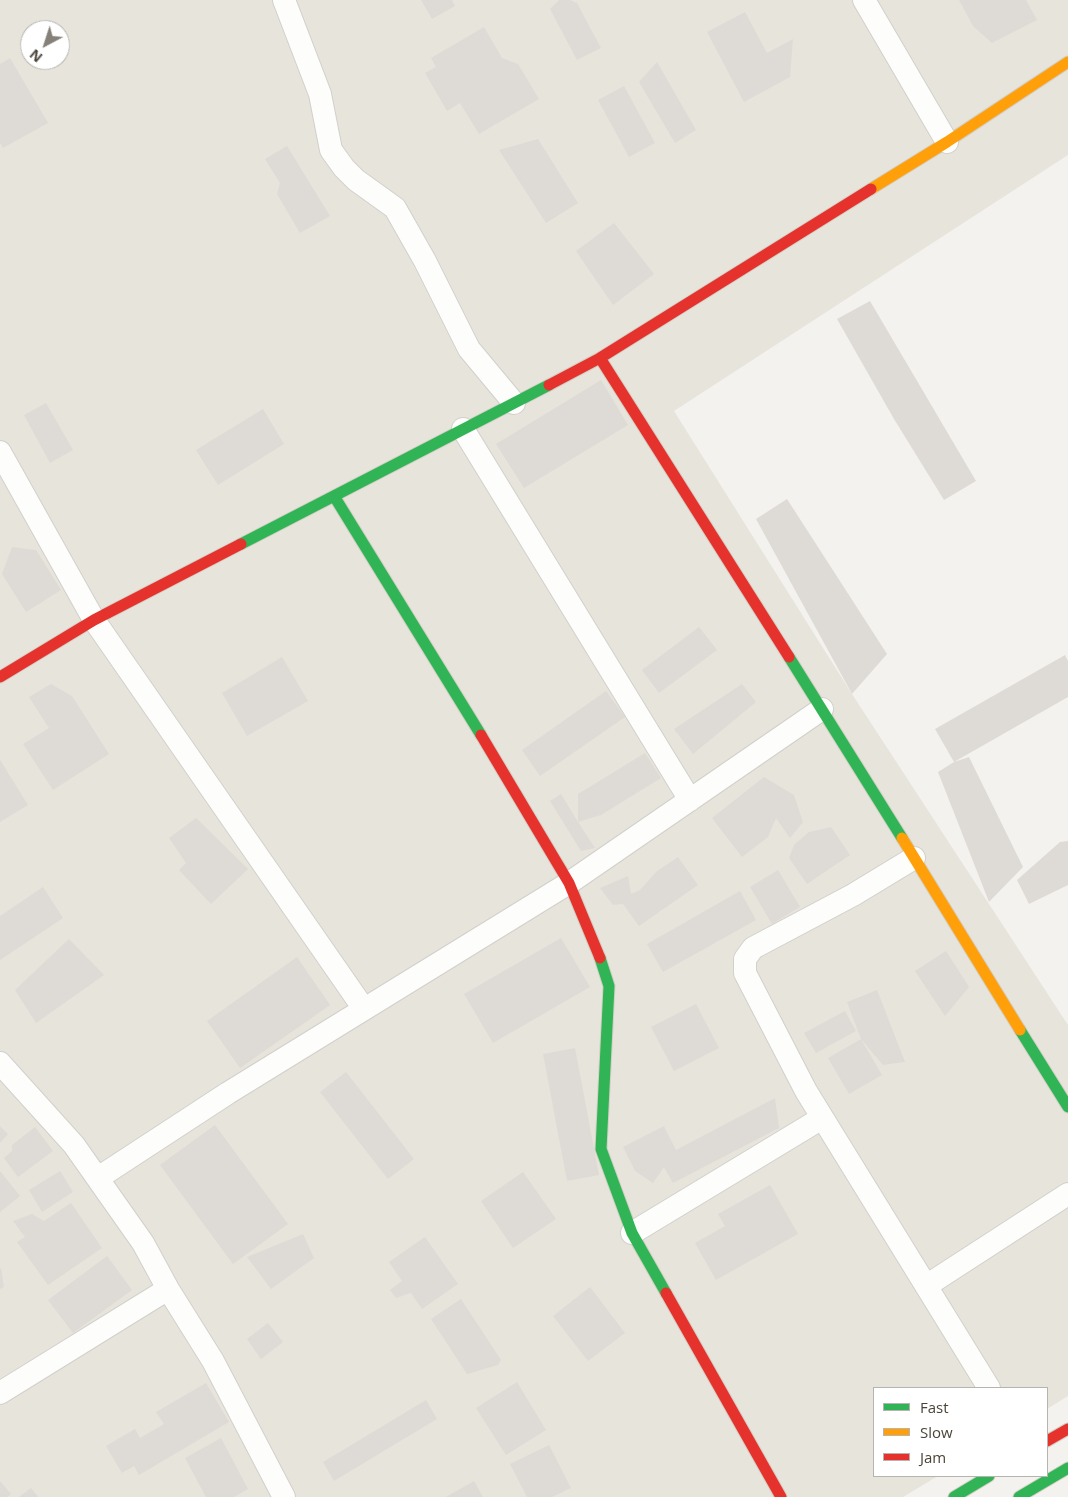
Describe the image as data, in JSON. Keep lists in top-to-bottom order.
{
  "legend": ["Fast", "Slow", "Jam"],
  "north": "bottom left"
}
